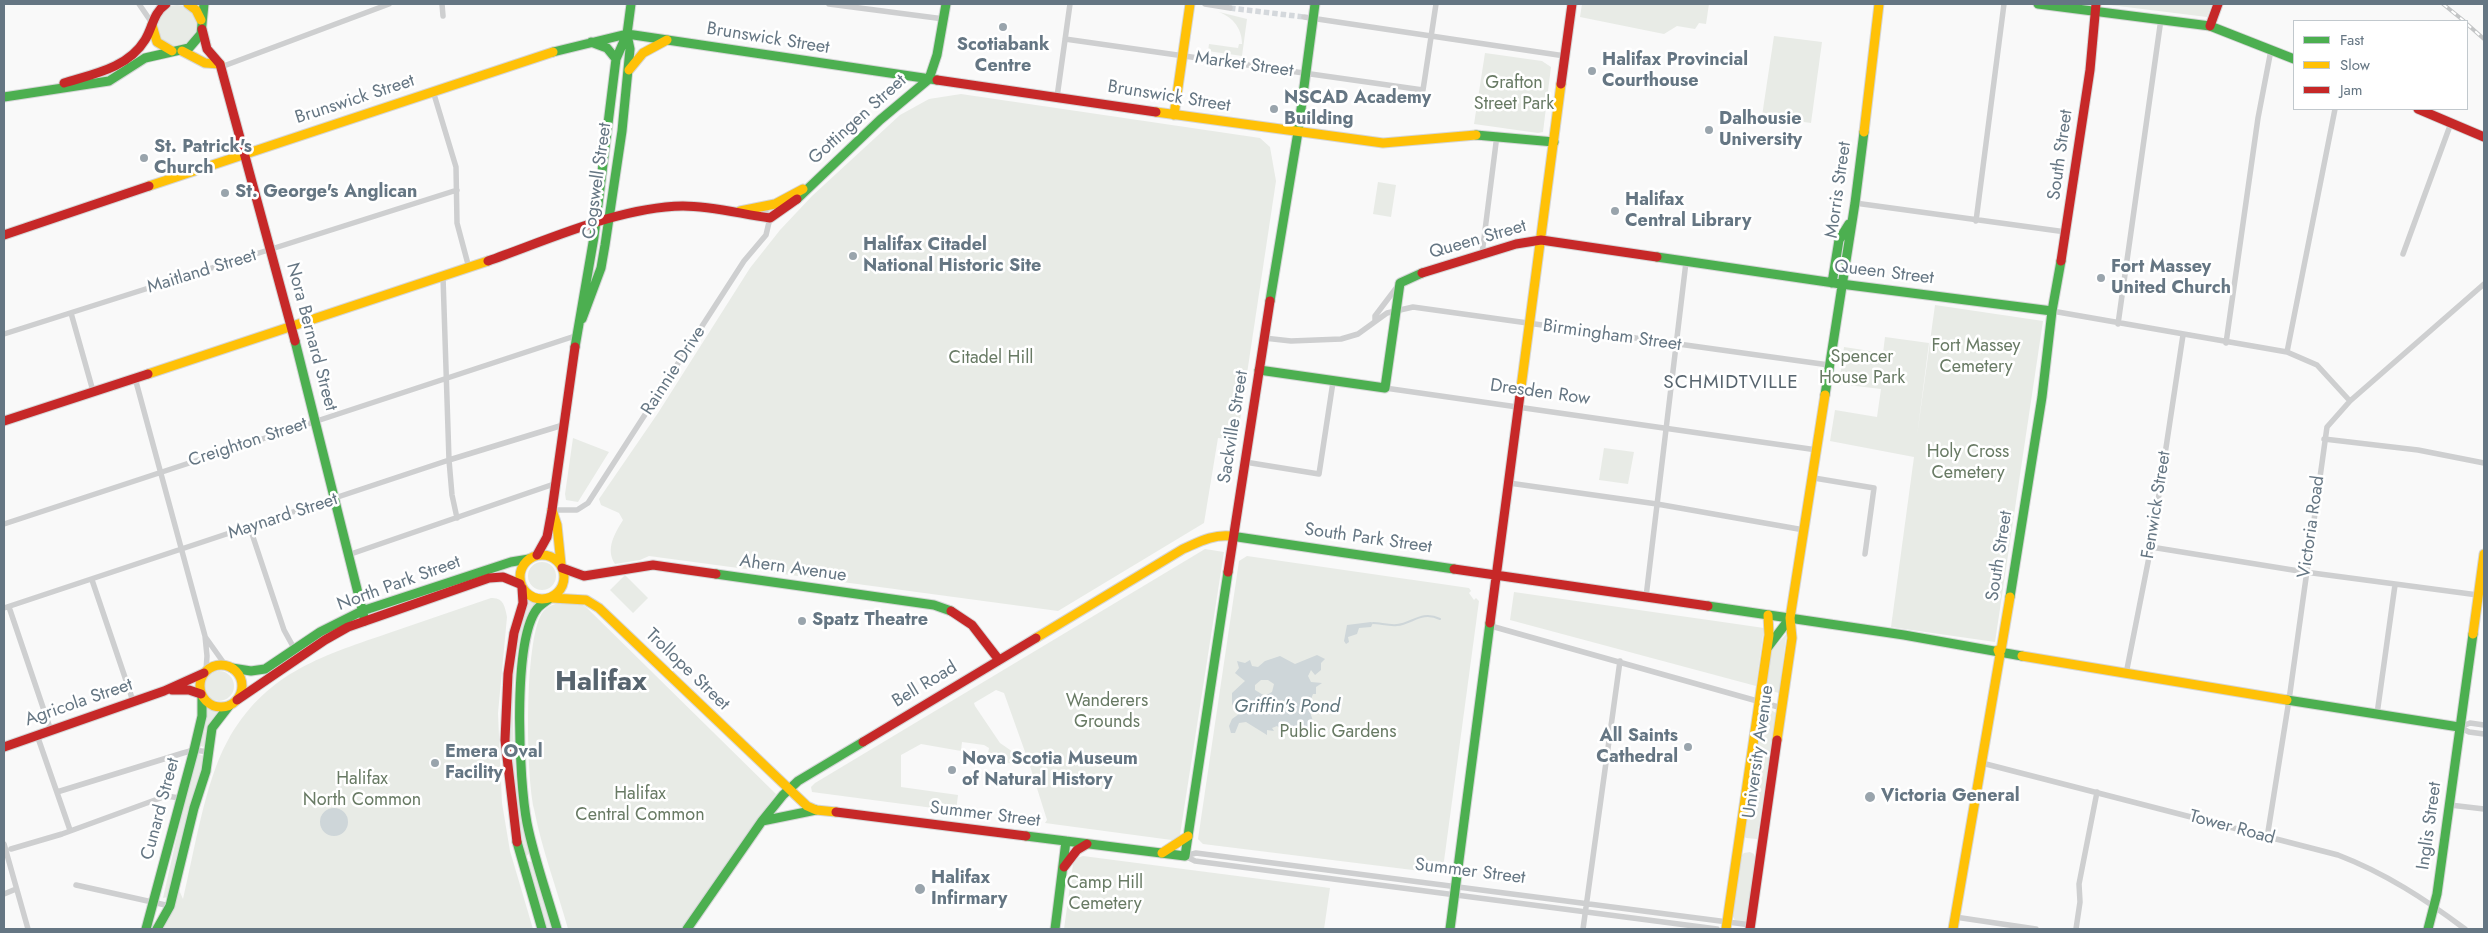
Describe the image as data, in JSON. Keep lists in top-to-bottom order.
{
  "streets": {
    "street": [
      "Brunswick Street",
      "Market Street",
      "Gottingen Street",
      "South Street",
      "Cogswell Street",
      "Morris Street",
      "Queen Street",
      "Maitland Street",
      "Birmingham Street",
      "Nora Bernard Street",
      "Rainnie Drive",
      "Dresden Row",
      "Sackville Street",
      "Creighton Street",
      "Fenwick Street",
      "Maynard Street",
      "Victoria Road",
      "South Park Street",
      "Ahern Avenue",
      "North Park Street",
      "Trollope Street",
      "Bell Road",
      "Agricola Street",
      "University Avenue",
      "Cunard Street",
      "Summer Street",
      "Inglis Street",
      "Tower Road"
    ]
  },
  "crossings": [
    ["Brunswick Street", "Gottingen Street"],
    ["Brunswick Street", "Cogswell Street"],
    ["Brunswick Street", "Nora Bernard Street"],
    ["Brunswick Street", "Sackville Street"],
    ["Market Street", "Sackville Street"],
    ["Gottingen Street", "Cogswell Street"],
    ["Gottingen Street", "Nora Bernard Street"],
    ["Gottingen Street", "Rainnie Drive"],
    ["South Street", "Queen Street"],
    ["South Street", "South Park Street"],
    ["South Street", "Tower Road"],
    ["Cogswell Street", "Rainnie Drive"],
    ["Cogswell Street", "Creighton Street"],
    ["Cogswell Street", "Maynard Street"],
    ["Cogswell Street", "Ahern Avenue"],
    ["Cogswell Street", "North Park Street"],
    ["Cogswell Street", "Trollope Street"],
    ["Morris Street", "Queen Street"],
    ["Morris Street", "Birmingham Street"],
    ["Morris Street", "Dresden Row"],
    ["Morris Street", "South Park Street"],
    ["Morris Street", "University Avenue"],
    ["Queen Street", "Birmingham Street"],
    ["Queen Street", "Sackville Street"],
    ["Queen Street", "Fenwick Street"],
    ["Queen Street", "Victoria Road"],
    ["Maitland Street", "Nora Bernard Street"],
    ["Nora Bernard Street", "Creighton Street"],
    ["Nora Bernard Street", "Maynard Street"],
    ["Nora Bernard Street", "North Park Street"],
    ["Dresden Row", "Sackville Street"],
    ["Sackville Street", "South Park Street"],
    ["Sackville Street", "Bell Road"],
    ["Sackville Street", "Summer Street"],
    ["Fenwick Street", "South Park Street"],
    ["Victoria Road", "South Park Street"],
    ["Victoria Road", "Tower Road"],
    ["South Park Street", "Bell Road"],
    ["South Park Street", "University Avenue"],
    ["South Park Street", "Inglis Street"],
    ["Ahern Avenue", "North Park Street"],
    ["Ahern Avenue", "Trollope Street"],
    ["Ahern Avenue", "Bell Road"],
    ["North Park Street", "Trollope Street"],
    ["North Park Street", "Agricola Street"],
    ["North Park Street", "Cunard Street"],
    ["Trollope Street", "Bell Road"],
    ["Trollope Street", "Summer Street"],
    ["Bell Road", "Summer Street"],
    ["Agricola Street", "Cunard Street"],
    ["University Avenue", "Summer Street"],
    ["Inglis Street", "Tower Road"]
  ],
  "districts": ["SCHMIDTVILLE", "Halifax"],
  "water": ["Griffin's Pond"],
  "parks": [
    "Grafton Street Park",
    "Fort Massey Cemetery",
    "Spencer House Park",
    "Citadel Hill",
    "Holy Cross Cemetery",
    "Wanderers Grounds",
    "Public Gardens",
    "Halifax North Common",
    "Halifax Central Common",
    "Camp Hill Cemetery"
  ],
  "places": [
    "Scotiabank Centre",
    "Halifax Provincial Courthouse",
    "NSCAD Academy Building",
    "Dalhousie University",
    "St. Patrick's Church",
    "St. George's Anglican",
    "Halifax Central Library",
    "Halifax Citadel National Historic Site",
    "Fort Massey United Church",
    "Spatz Theatre",
    "All Saints Cathedral",
    "Emera Oval Facility",
    "Nova Scotia Museum of Natural History",
    "Victoria General",
    "Halifax Infirmary"
  ],
  "legend": ["Fast", "Slow", "Jam"]
}
